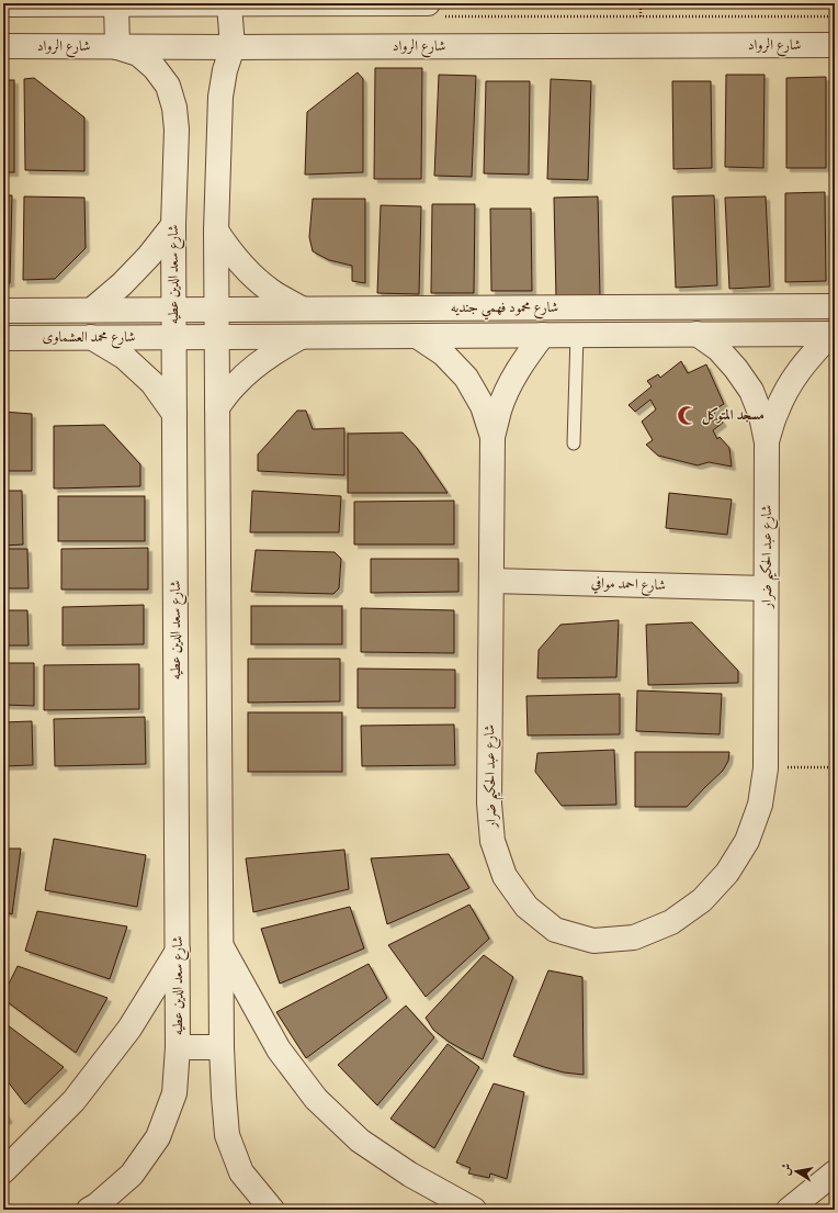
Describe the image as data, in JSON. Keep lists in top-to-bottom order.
{
  "streets": {
    "street": [
      "شارع الرواد",
      "شارع سعد الدين عطيه",
      "شارع محمود فهمي جنديه",
      "شارع محمد العشماوى",
      "شارع عبد الحكيم ضرار",
      "شارع احمد موافي"
    ]
  },
  "crossings": [
    ["شارع الرواد", "شارع سعد الدين عطيه"],
    ["شارع سعد الدين عطيه", "شارع محمود فهمي جنديه"],
    ["شارع سعد الدين عطيه", "شارع محمد العشماوى"],
    ["شارع محمود فهمي جنديه", "شارع محمد العشماوى"],
    ["شارع محمود فهمي جنديه", "شارع عبد الحكيم ضرار"],
    ["شارع عبد الحكيم ضرار", "شارع احمد موافي"]
  ],
  "places": {
    "mosque": ["مسجد المتوكل"]
  },
  "north": "left"
}
